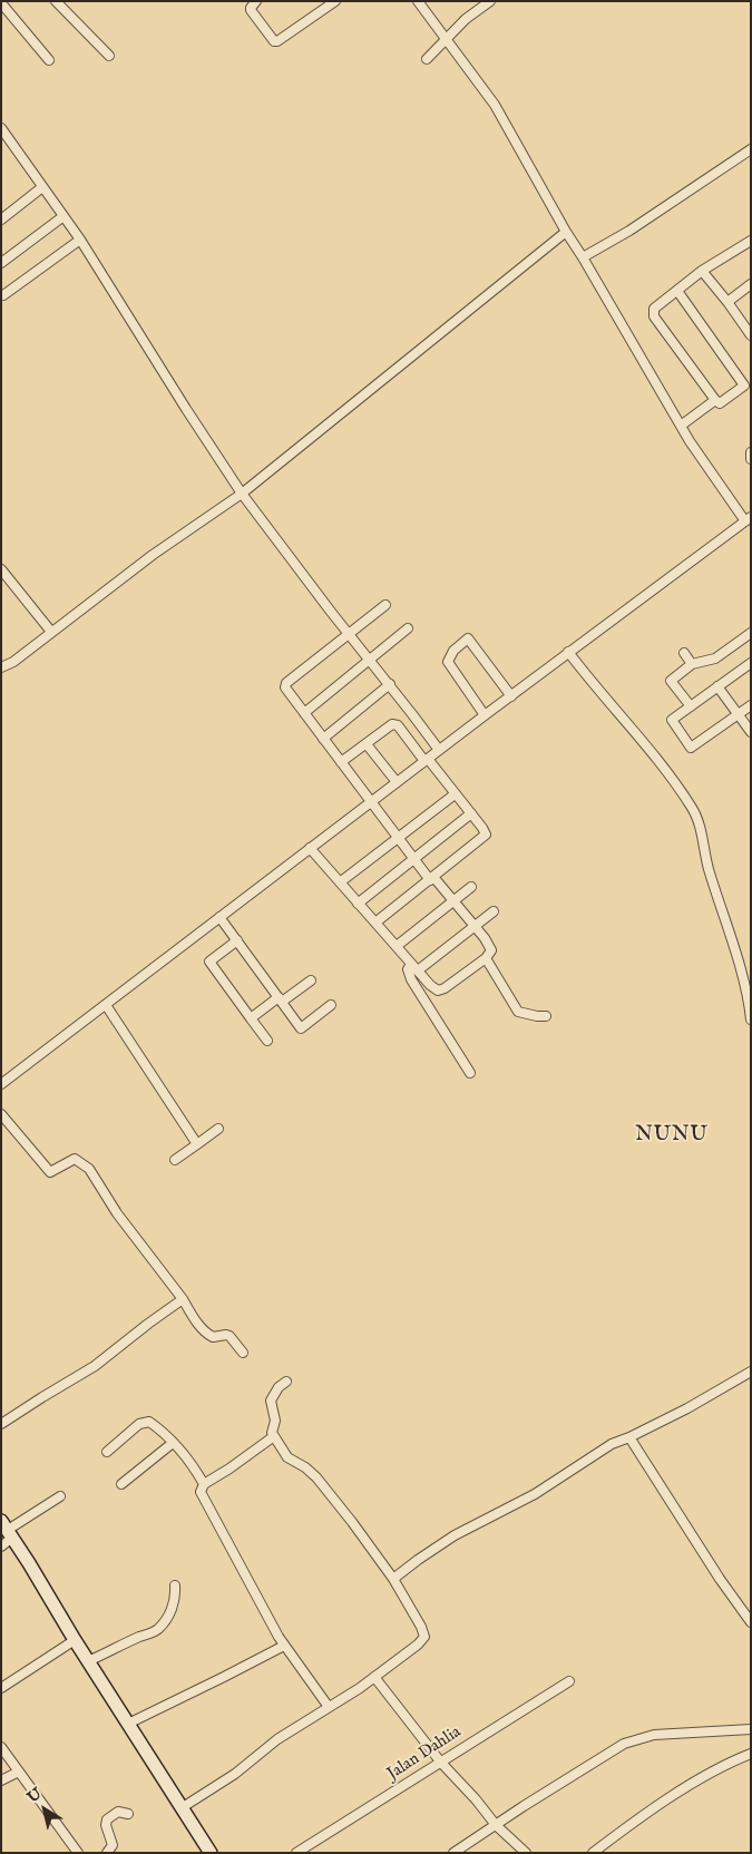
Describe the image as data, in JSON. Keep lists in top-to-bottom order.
{
  "streets": {
    "street": ["Jalan Dahlia"]
  },
  "districts": ["NUNU"],
  "north": "top left"
}
